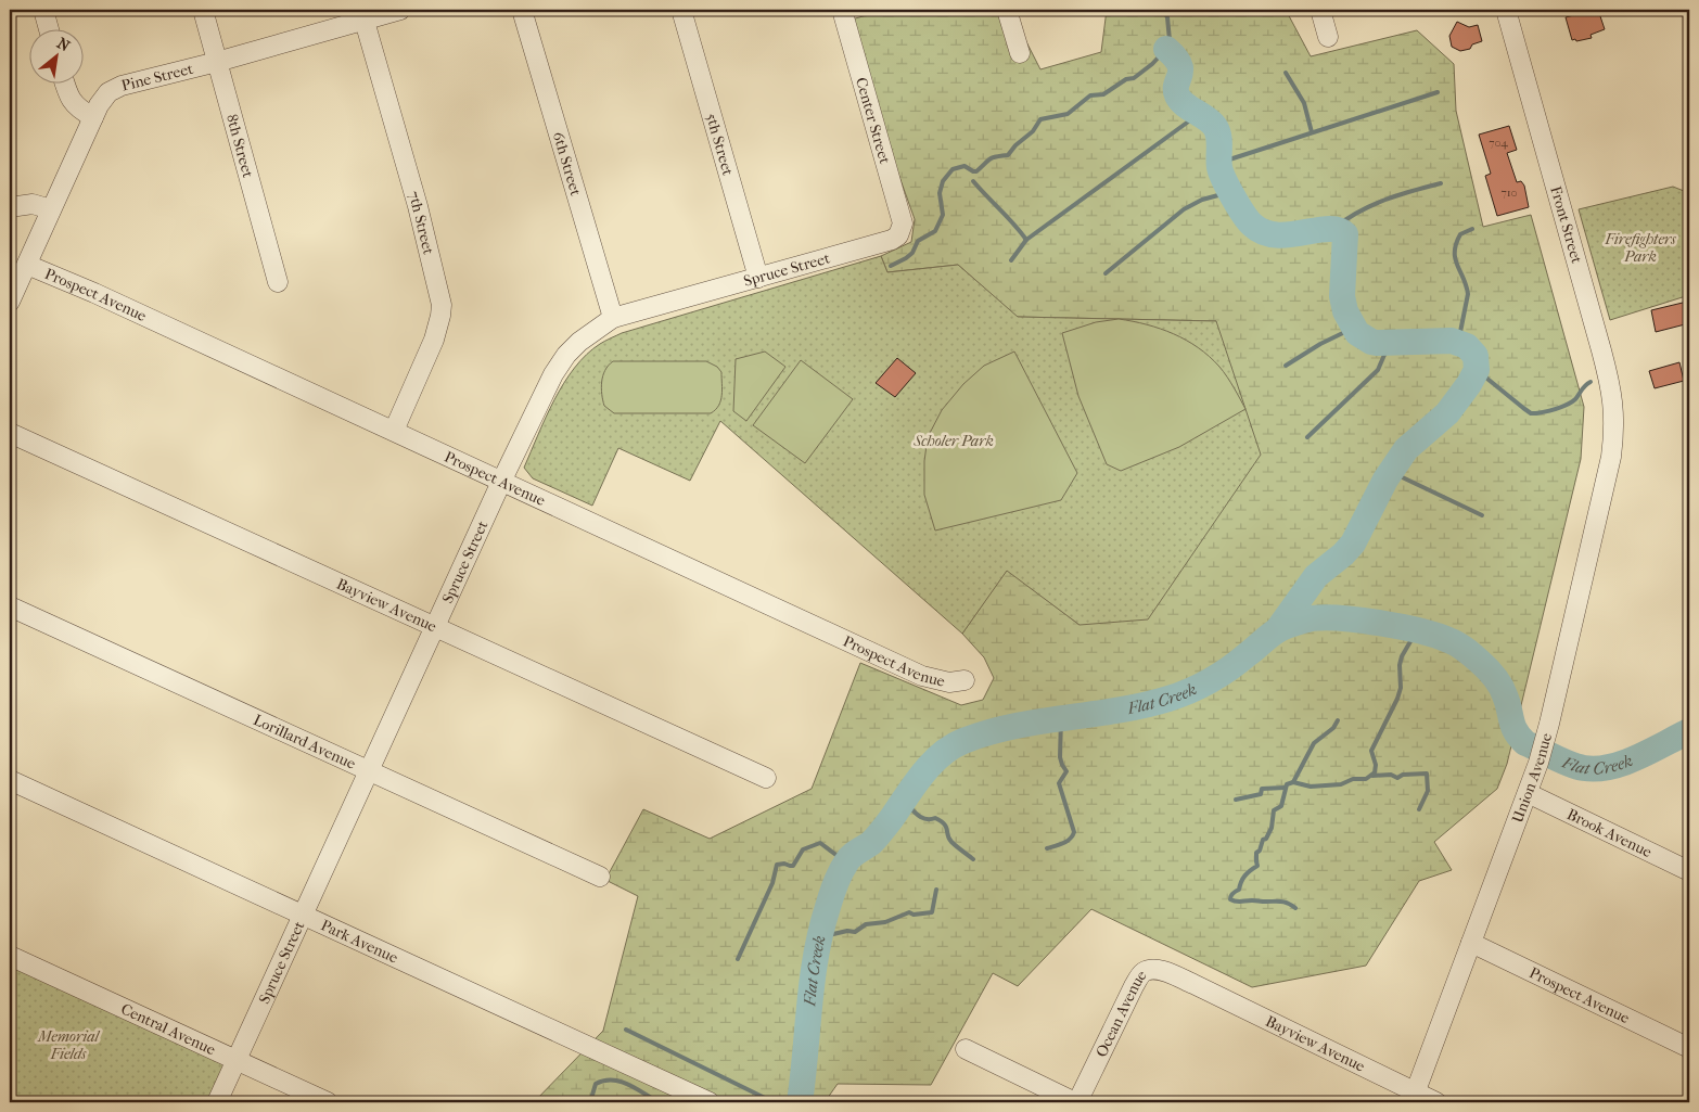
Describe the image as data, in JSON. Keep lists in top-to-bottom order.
{
  "streets": {
    "street": [
      "Pine Street",
      "Center Street",
      "5th Street",
      "8th Street",
      "6th Street",
      "7th Street",
      "Front Street",
      "Spruce Street",
      "Prospect Avenue",
      "Bayview Avenue",
      "Lorillard Avenue",
      "Union Avenue",
      "Brook Avenue",
      "Park Avenue",
      "Ocean Avenue",
      "Central Avenue"
    ]
  },
  "crossings": [
    ["Pine Street", "8th Street"],
    ["Pine Street", "7th Street"],
    ["Pine Street", "Prospect Avenue"],
    ["Center Street", "Spruce Street"],
    ["5th Street", "Spruce Street"],
    ["6th Street", "Spruce Street"],
    ["7th Street", "Prospect Avenue"],
    ["Front Street", "Union Avenue"],
    ["Spruce Street", "Prospect Avenue"],
    ["Spruce Street", "Bayview Avenue"],
    ["Spruce Street", "Lorillard Avenue"],
    ["Spruce Street", "Park Avenue"],
    ["Spruce Street", "Central Avenue"],
    ["Prospect Avenue", "Union Avenue"],
    ["Bayview Avenue", "Union Avenue"],
    ["Bayview Avenue", "Ocean Avenue"],
    ["Union Avenue", "Brook Avenue"]
  ],
  "water": ["Flat Creek"],
  "parks": ["Firefighters Park", "Scholer Park", "Memorial Fields"],
  "house_numbers": ["704", "710"],
  "north": "top right"
}
